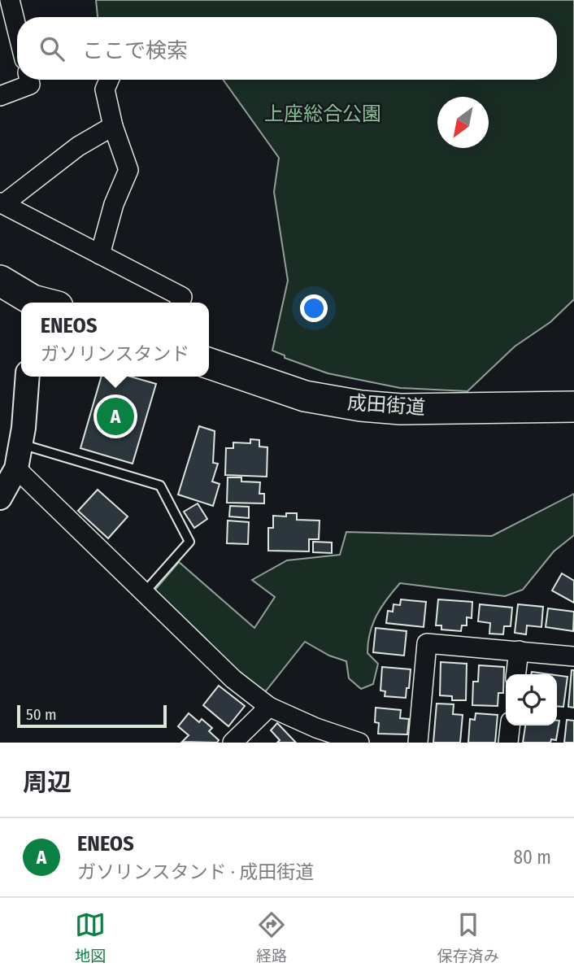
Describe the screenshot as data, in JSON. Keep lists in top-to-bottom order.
{
  "streets": {
    "highway": ["成田街道"]
  },
  "parks": ["上座総合公園"],
  "scale_bar": "50 m",
  "north": "bottom left",
  "page": {
    "search": "ここで検索",
    "popup": ["ENEOS", "ガソリンスタンド"],
    "pins": "A",
    "scale": "50 m",
    "heading": "周辺",
    "list": [
      {
        "mark": "A",
        "name": "ENEOS",
        "note": "ガソリンスタンド · 成田街道",
        "value": "80 m"
      }
    ],
    "nav": ["地図", "経路", "保存済み"]
  }
}
